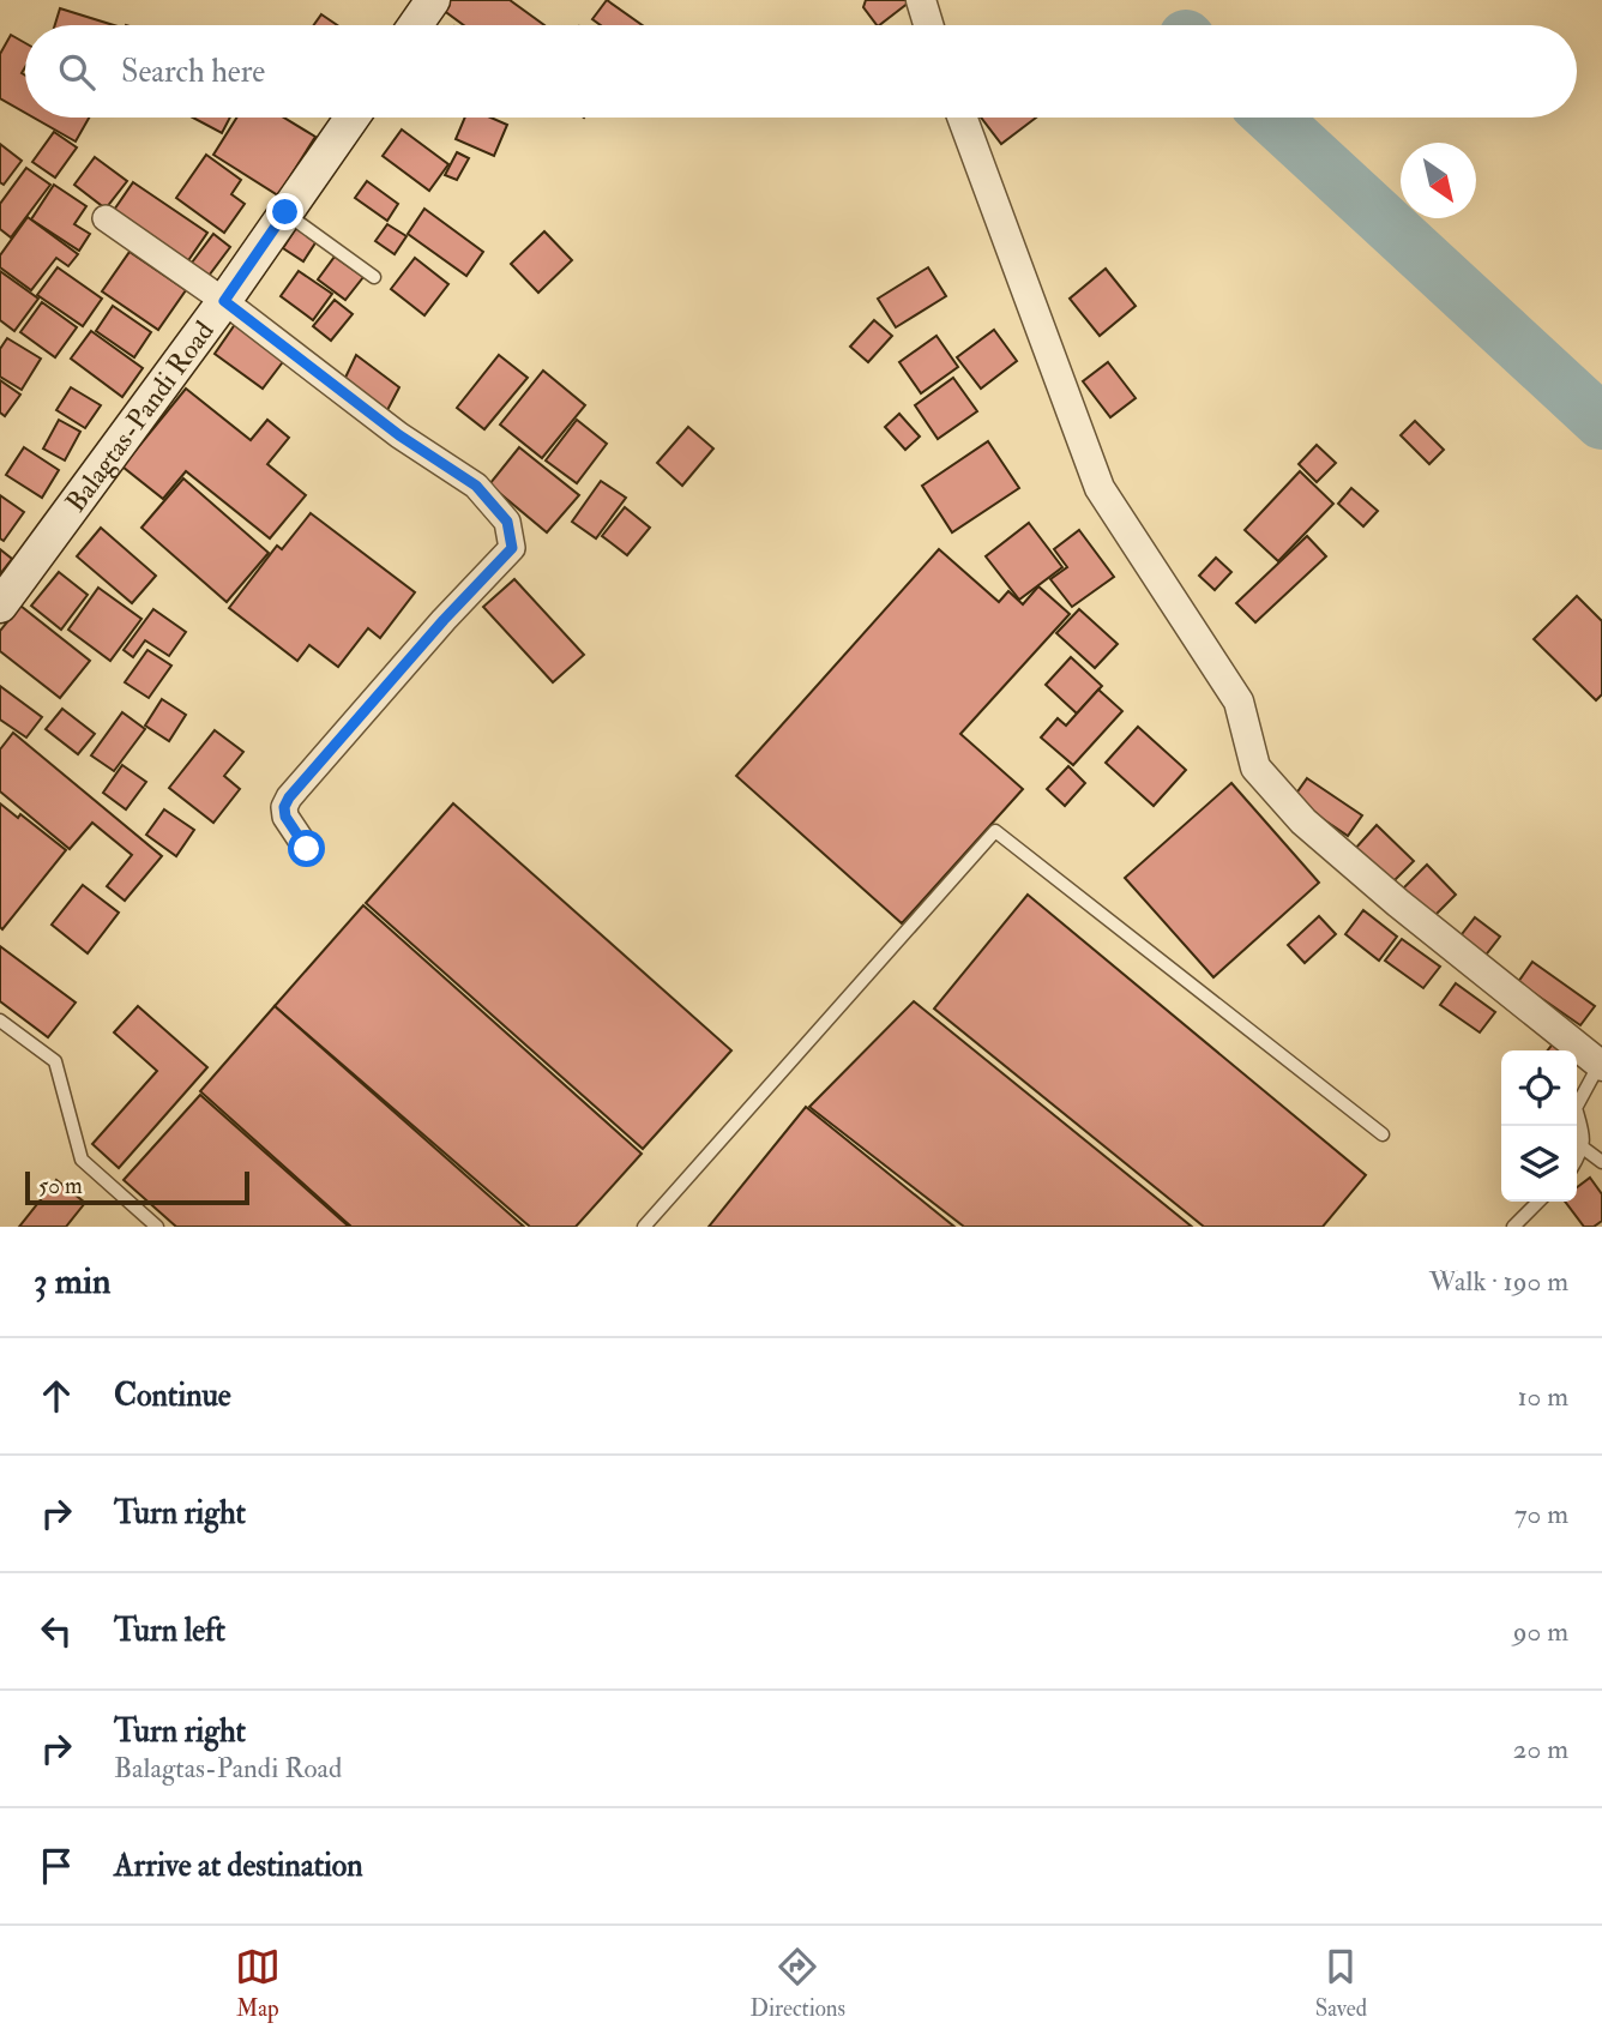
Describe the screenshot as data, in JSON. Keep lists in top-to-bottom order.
{
  "streets": {
    "main road": ["Balagtas-Pandi Road"]
  },
  "scale_bar": "50 m",
  "north": "bottom right",
  "page": {
    "search": "Search here",
    "scale": "50 m",
    "heading": ["3 min", "Walk · 190 m"],
    "list": [
      ["Continue", "10 m"],
      ["Turn right", "70 m"],
      ["Turn left", "90 m"],
      ["Turn right", "Balagtas-Pandi Road", "20 m"],
      "Arrive at destination"
    ],
    "nav": ["Map", "Directions", "Saved"]
  }
}
